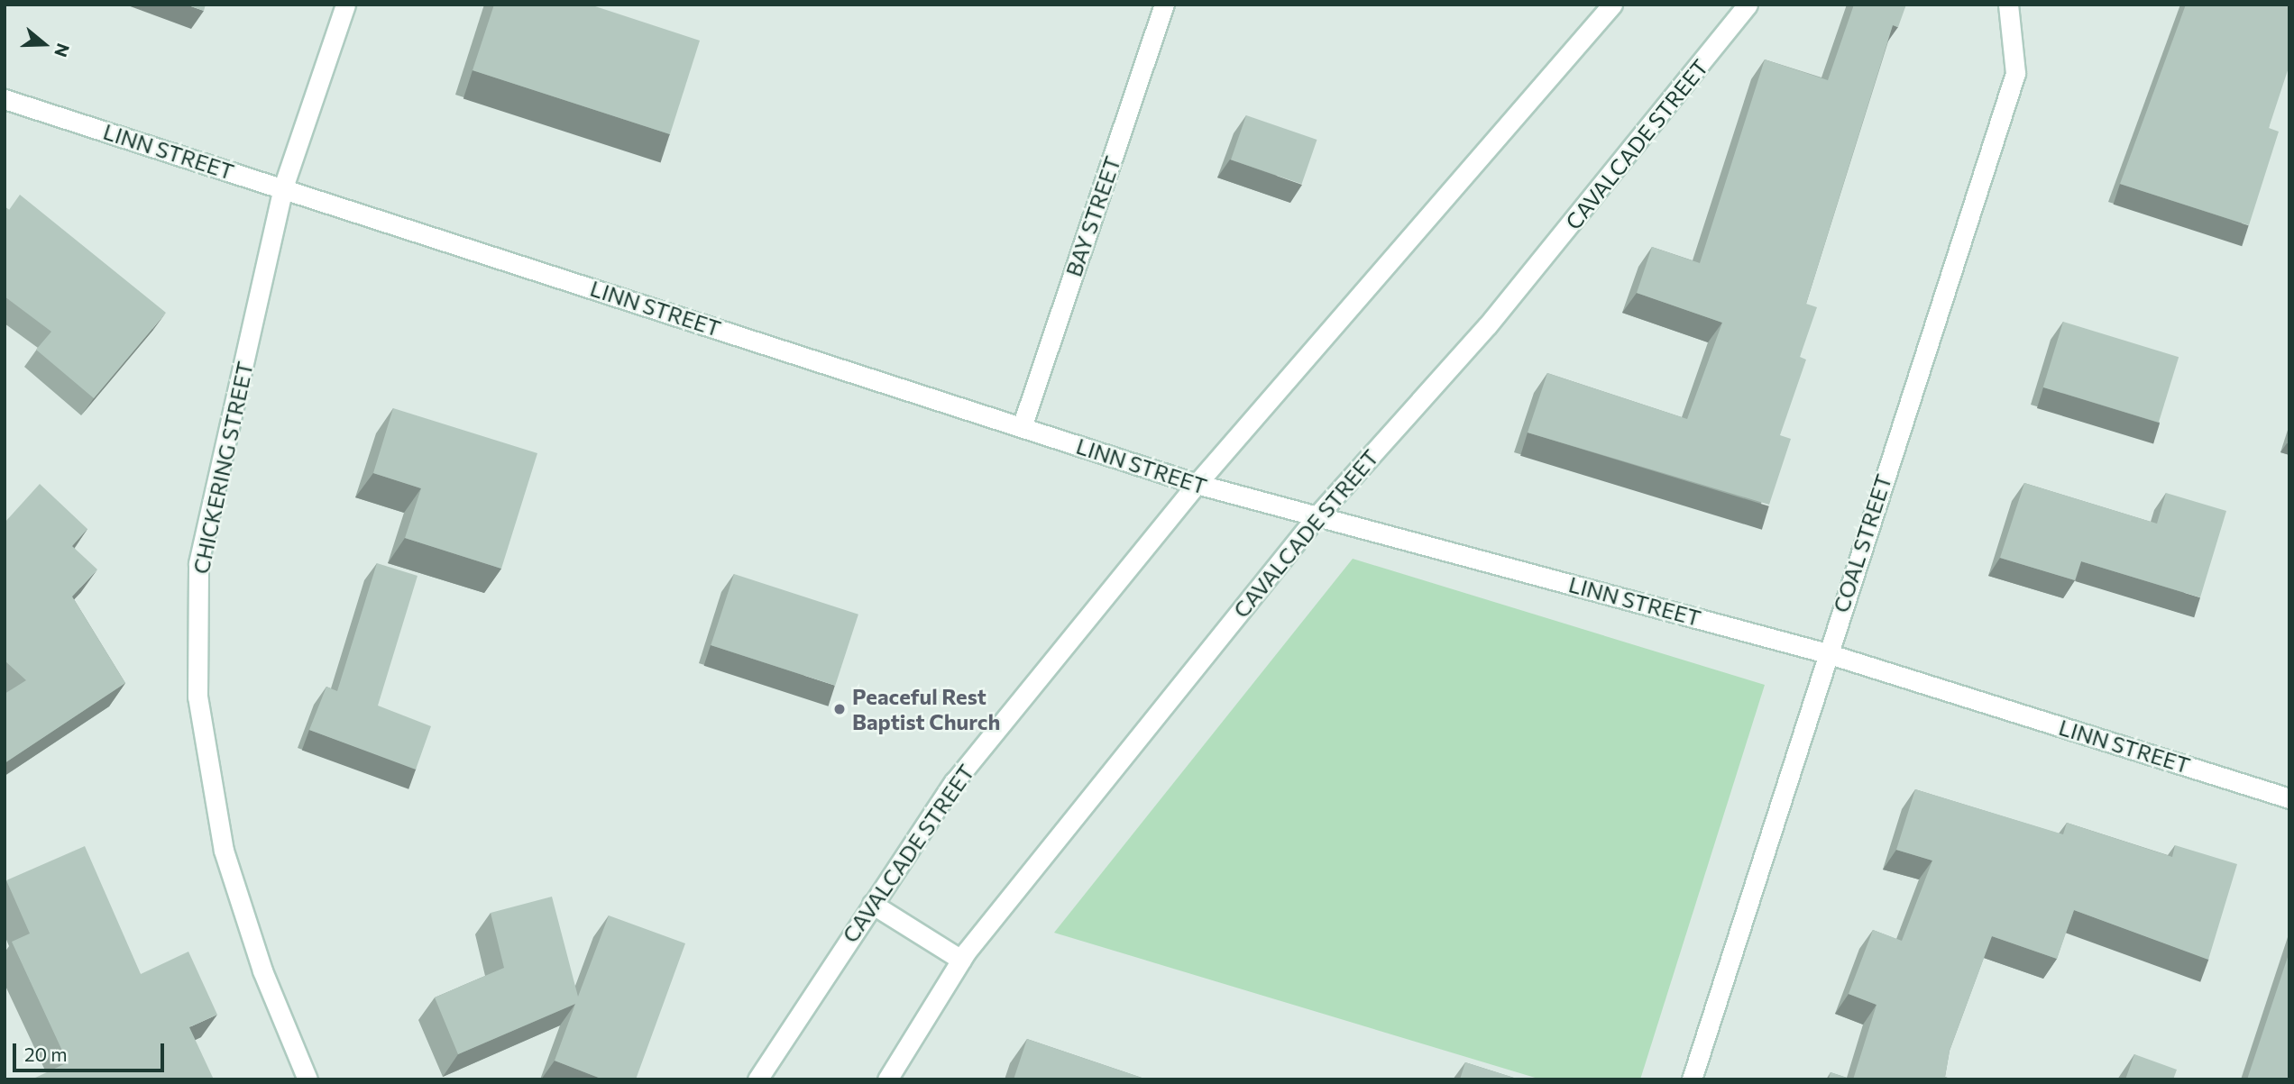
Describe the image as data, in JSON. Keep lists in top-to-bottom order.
{
  "streets": {
    "street": [
      "CAVALCADE STREET",
      "LINN STREET",
      "BAY STREET",
      "CHICKERING STREET",
      "COAL STREET"
    ]
  },
  "crossings": [
    ["CAVALCADE STREET", "LINN STREET"],
    ["LINN STREET", "BAY STREET"],
    ["LINN STREET", "CHICKERING STREET"],
    ["LINN STREET", "COAL STREET"]
  ],
  "places": ["Peaceful Rest Baptist Church"],
  "scale_bar": "20 m",
  "north": "right"
}
